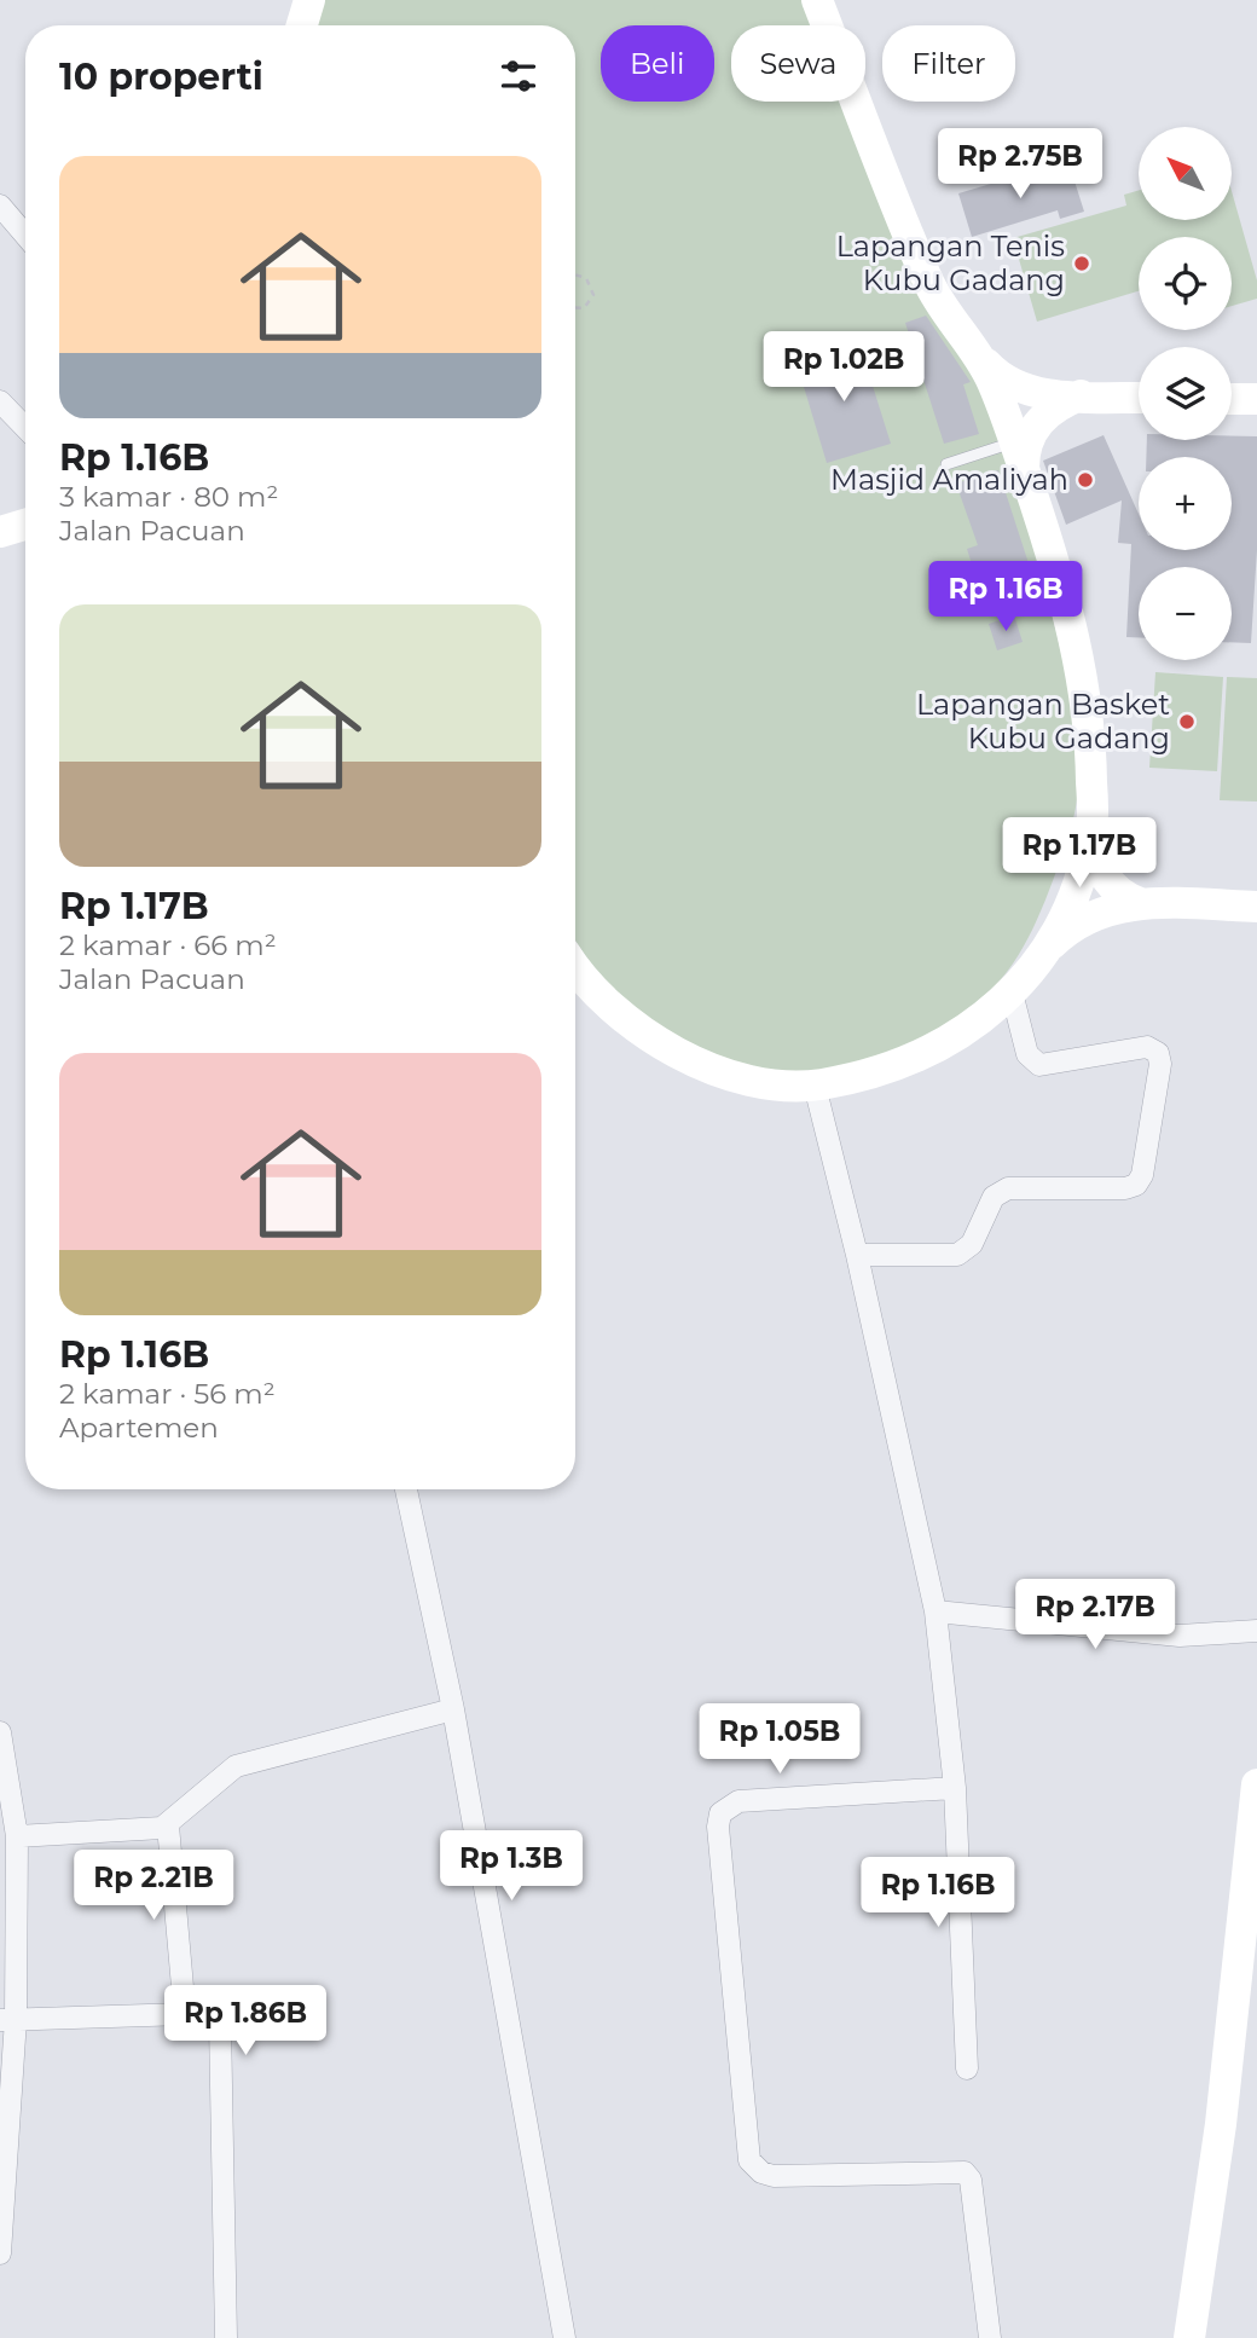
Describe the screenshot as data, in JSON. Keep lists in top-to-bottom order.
{
  "places": ["Lapangan Tenis Kubu Gadang", "Masjid Amaliyah", "Lapangan Basket Kubu Gadang"],
  "north": "top left",
  "page": {
    "chip": ["Beli", "Sewa", "Filter"],
    "heading": "10 properti",
    "map_buttons": ["+", "−"],
    "list": [
      {
        "name": "Rp 1.16B",
        "note": "3 kamar · 80 m² · Jalan Pacuan"
      },
      {
        "name": "Rp 1.17B",
        "note": "2 kamar · 66 m² · Jalan Pacuan"
      },
      {
        "name": "Rp 1.16B",
        "note": "2 kamar · 56 m² · Apartemen"
      }
    ],
    "price": [
      "Rp 2.75B",
      "Rp 1.02B",
      "Rp 1.16B",
      "Rp 1.17B",
      "Rp 2.17B",
      "Rp 1.05B",
      "Rp 1.3B",
      "Rp 2.21B",
      "Rp 1.16B",
      "Rp 1.86B"
    ]
  }
}
